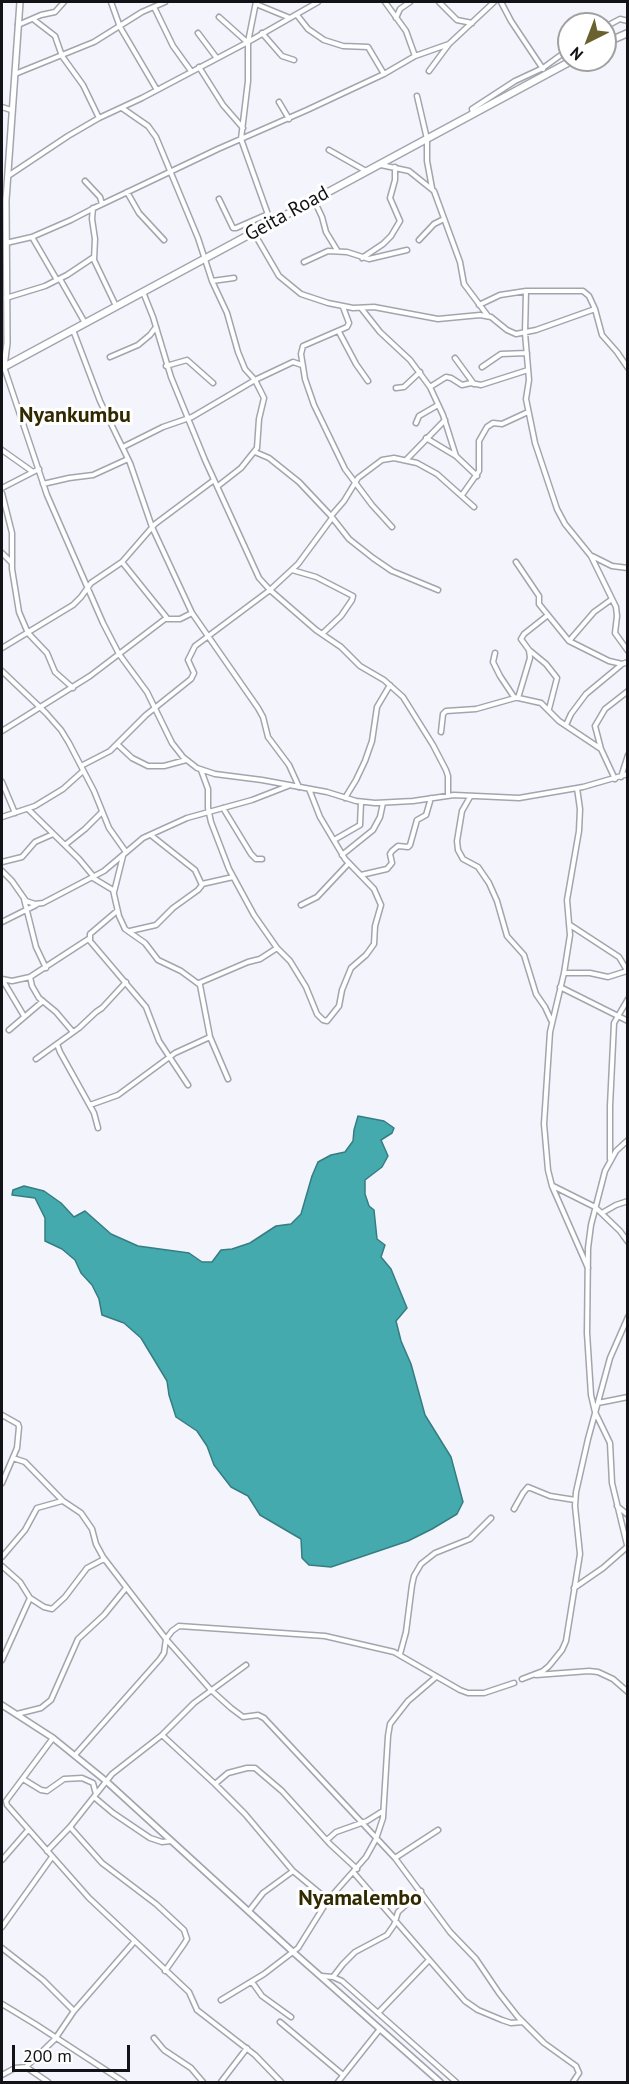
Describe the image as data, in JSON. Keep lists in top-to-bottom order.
{
  "streets": {
    "highway": ["Geita Road"]
  },
  "districts": ["Nyankumbu", "Nyamalembo"],
  "scale_bar": "200 m",
  "north": "bottom left"
}
